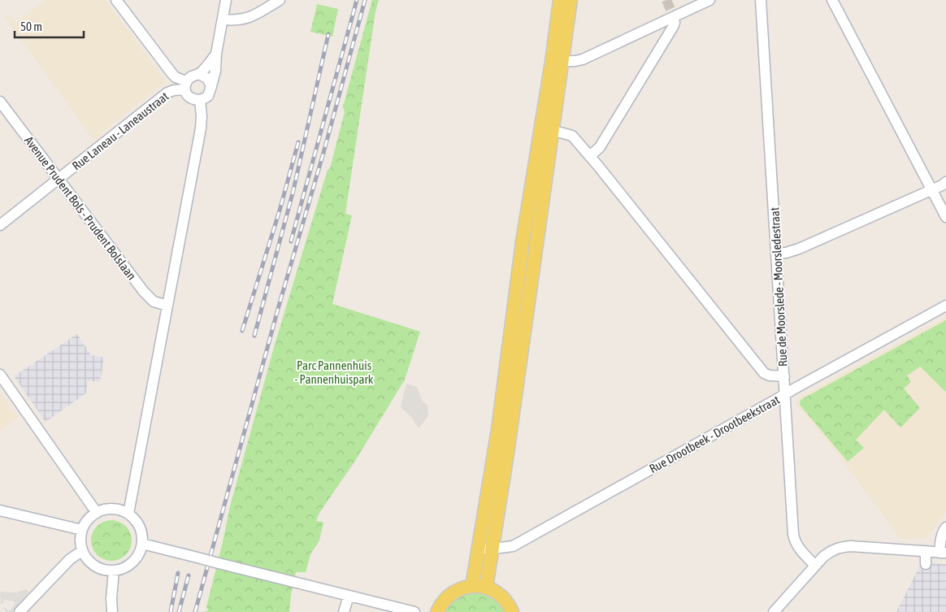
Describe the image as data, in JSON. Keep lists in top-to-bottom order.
{
  "streets": {
    "street": [
      "Rue Laneau - Laneaustraat",
      "Avenue Prudent Bols - Prudent Bolslaan",
      "Rue de Moorslede - Moorsledestraat",
      "Rue Drootbeek - Drootbeekstraat"
    ]
  },
  "crossings": [
    ["Rue Laneau - Laneaustraat", "Avenue Prudent Bols - Prudent Bolslaan"],
    ["Rue de Moorslede - Moorsledestraat", "Rue Drootbeek - Drootbeekstraat"]
  ],
  "parks": ["Parc Pannenhuis - Pannenhuispark"],
  "scale_bar": "50 m"
}
